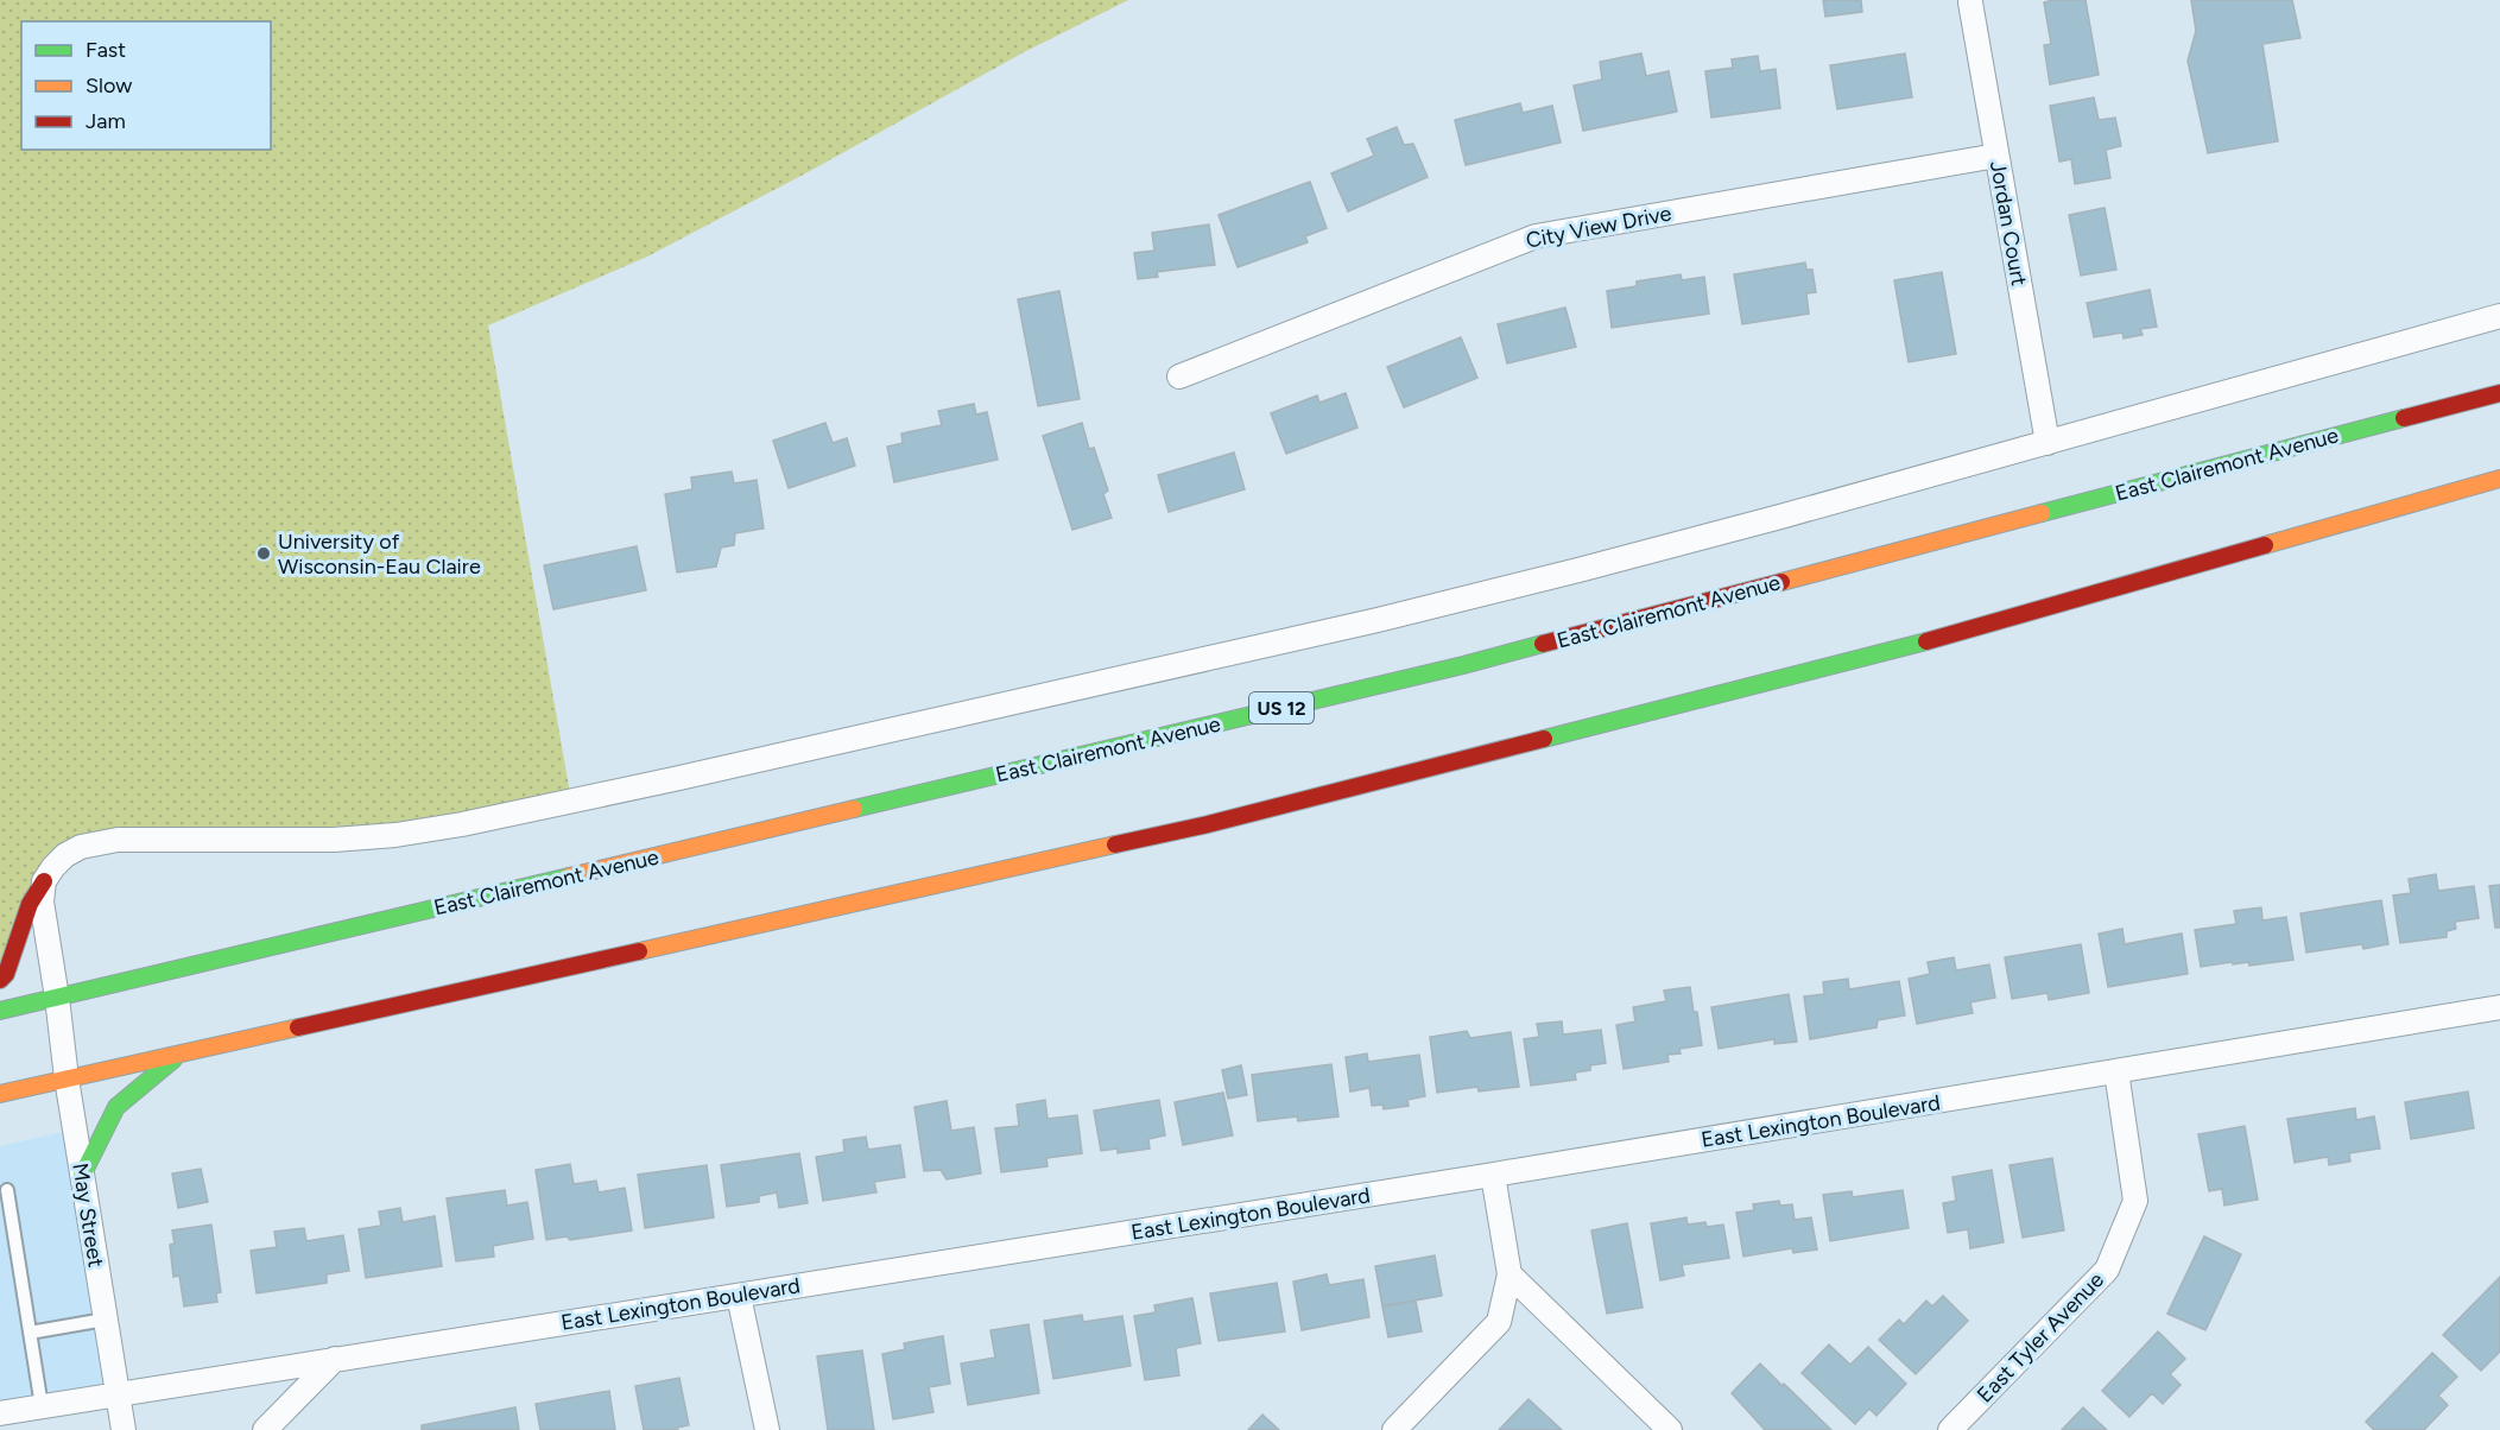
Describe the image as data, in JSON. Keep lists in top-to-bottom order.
{
  "streets": {
    "main road": ["East Clairemont Avenue", "US 12"],
    "street": [
      "Jordan Court",
      "City View Drive",
      "East Lexington Boulevard",
      "May Street",
      "East Tyler Avenue"
    ]
  },
  "crossings": [
    ["Jordan Court", "City View Drive"],
    ["East Clairemont Avenue", "May Street"],
    ["East Lexington Boulevard", "May Street"],
    ["East Lexington Boulevard", "East Tyler Avenue"]
  ],
  "places": ["University of Wisconsin-Eau Claire"],
  "legend": ["Fast", "Slow", "Jam"]
}
